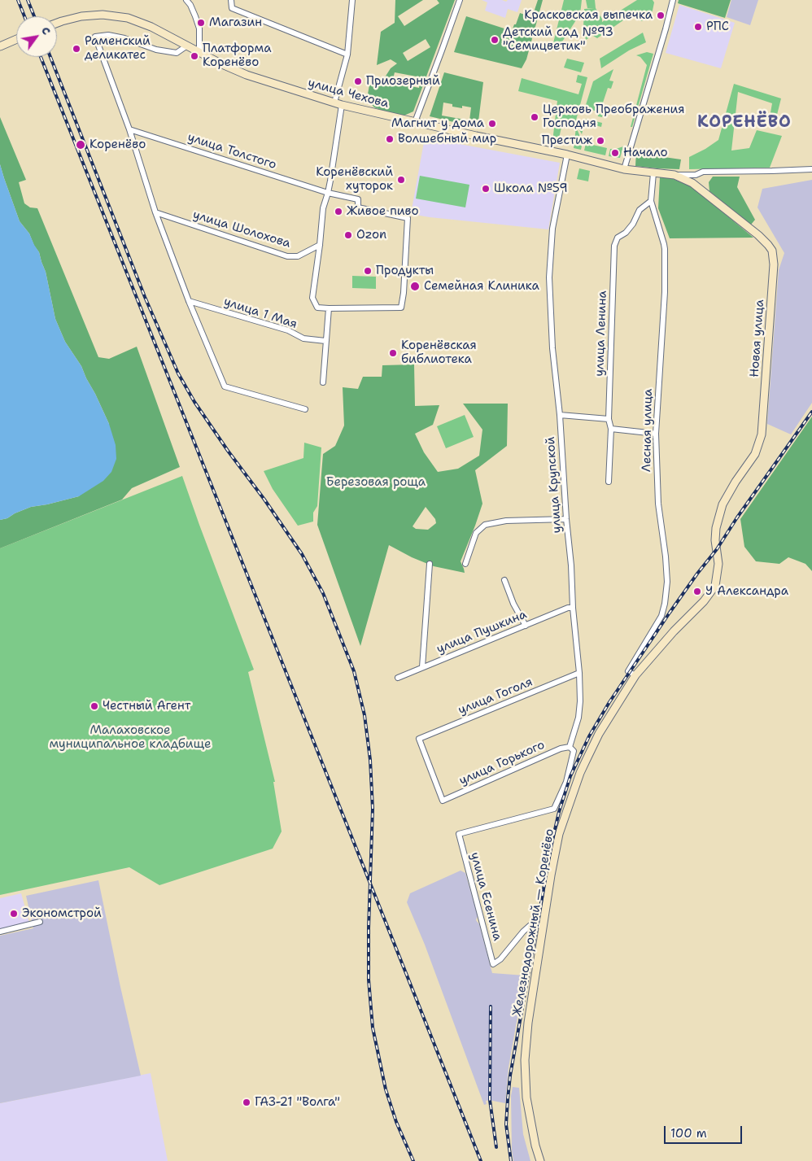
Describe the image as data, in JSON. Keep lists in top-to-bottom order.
{
  "streets": {
    "main road": ["улица Чехова", "Новая улица", "Железнодорожный — Коренёво"],
    "street": [
      "улица Толстого",
      "улица Шолохова",
      "улица 1 Мая",
      "улица Ленина",
      "Лесная улица",
      "улица Крупской",
      "улица Пушкина",
      "улица Гоголя",
      "улица Горького",
      "улица Есенина"
    ]
  },
  "crossings": [
    ["улица Чехова", "Новая улица"],
    ["улица Чехова", "Лесная улица"],
    ["улица Чехова", "улица Крупской"],
    ["улица Ленина", "Лесная улица"],
    ["Новая улица", "Лесная улица"],
    ["Новая улица", "Железнодорожный — Коренёво"],
    ["Лесная улица", "Железнодорожный — Коренёво"],
    ["улица Крупской", "улица Пушкина"],
    ["улица Крупской", "улица Гоголя"],
    ["улица Крупской", "улица Горького"],
    ["улица Крупской", "улица Есенина"],
    ["улица Гоголя", "улица Горького"],
    ["улица Есенина", "Железнодорожный — Коренёво"]
  ],
  "districts": ["КОРЕНЁВО"],
  "parks": ["Березовая роща", "Малаховское муниципальное кладбище"],
  "places": [
    "Красковская выпечка",
    "Магазин",
    "РПС",
    "Детский сад №93 \"Семицветик\"",
    "Раменский деликатес",
    "Платформа Коренёво",
    "Приозерный",
    "Церковь Преображения Господня",
    "Магнит у дома",
    "Волшебный мир",
    "Престиж",
    "Коренёво",
    "Начало",
    "Коренёвский хуторок",
    "Школа №59",
    "Живое пиво",
    "Ozon",
    "Продукты",
    "Семейная Клиника",
    "Коренёвская библиотека",
    "У Александра",
    "Честный Агент",
    "Экономстрой",
    "ГАЗ-21 \"Волга\""
  ],
  "scale_bar": "100 m",
  "north": "top right"
}
